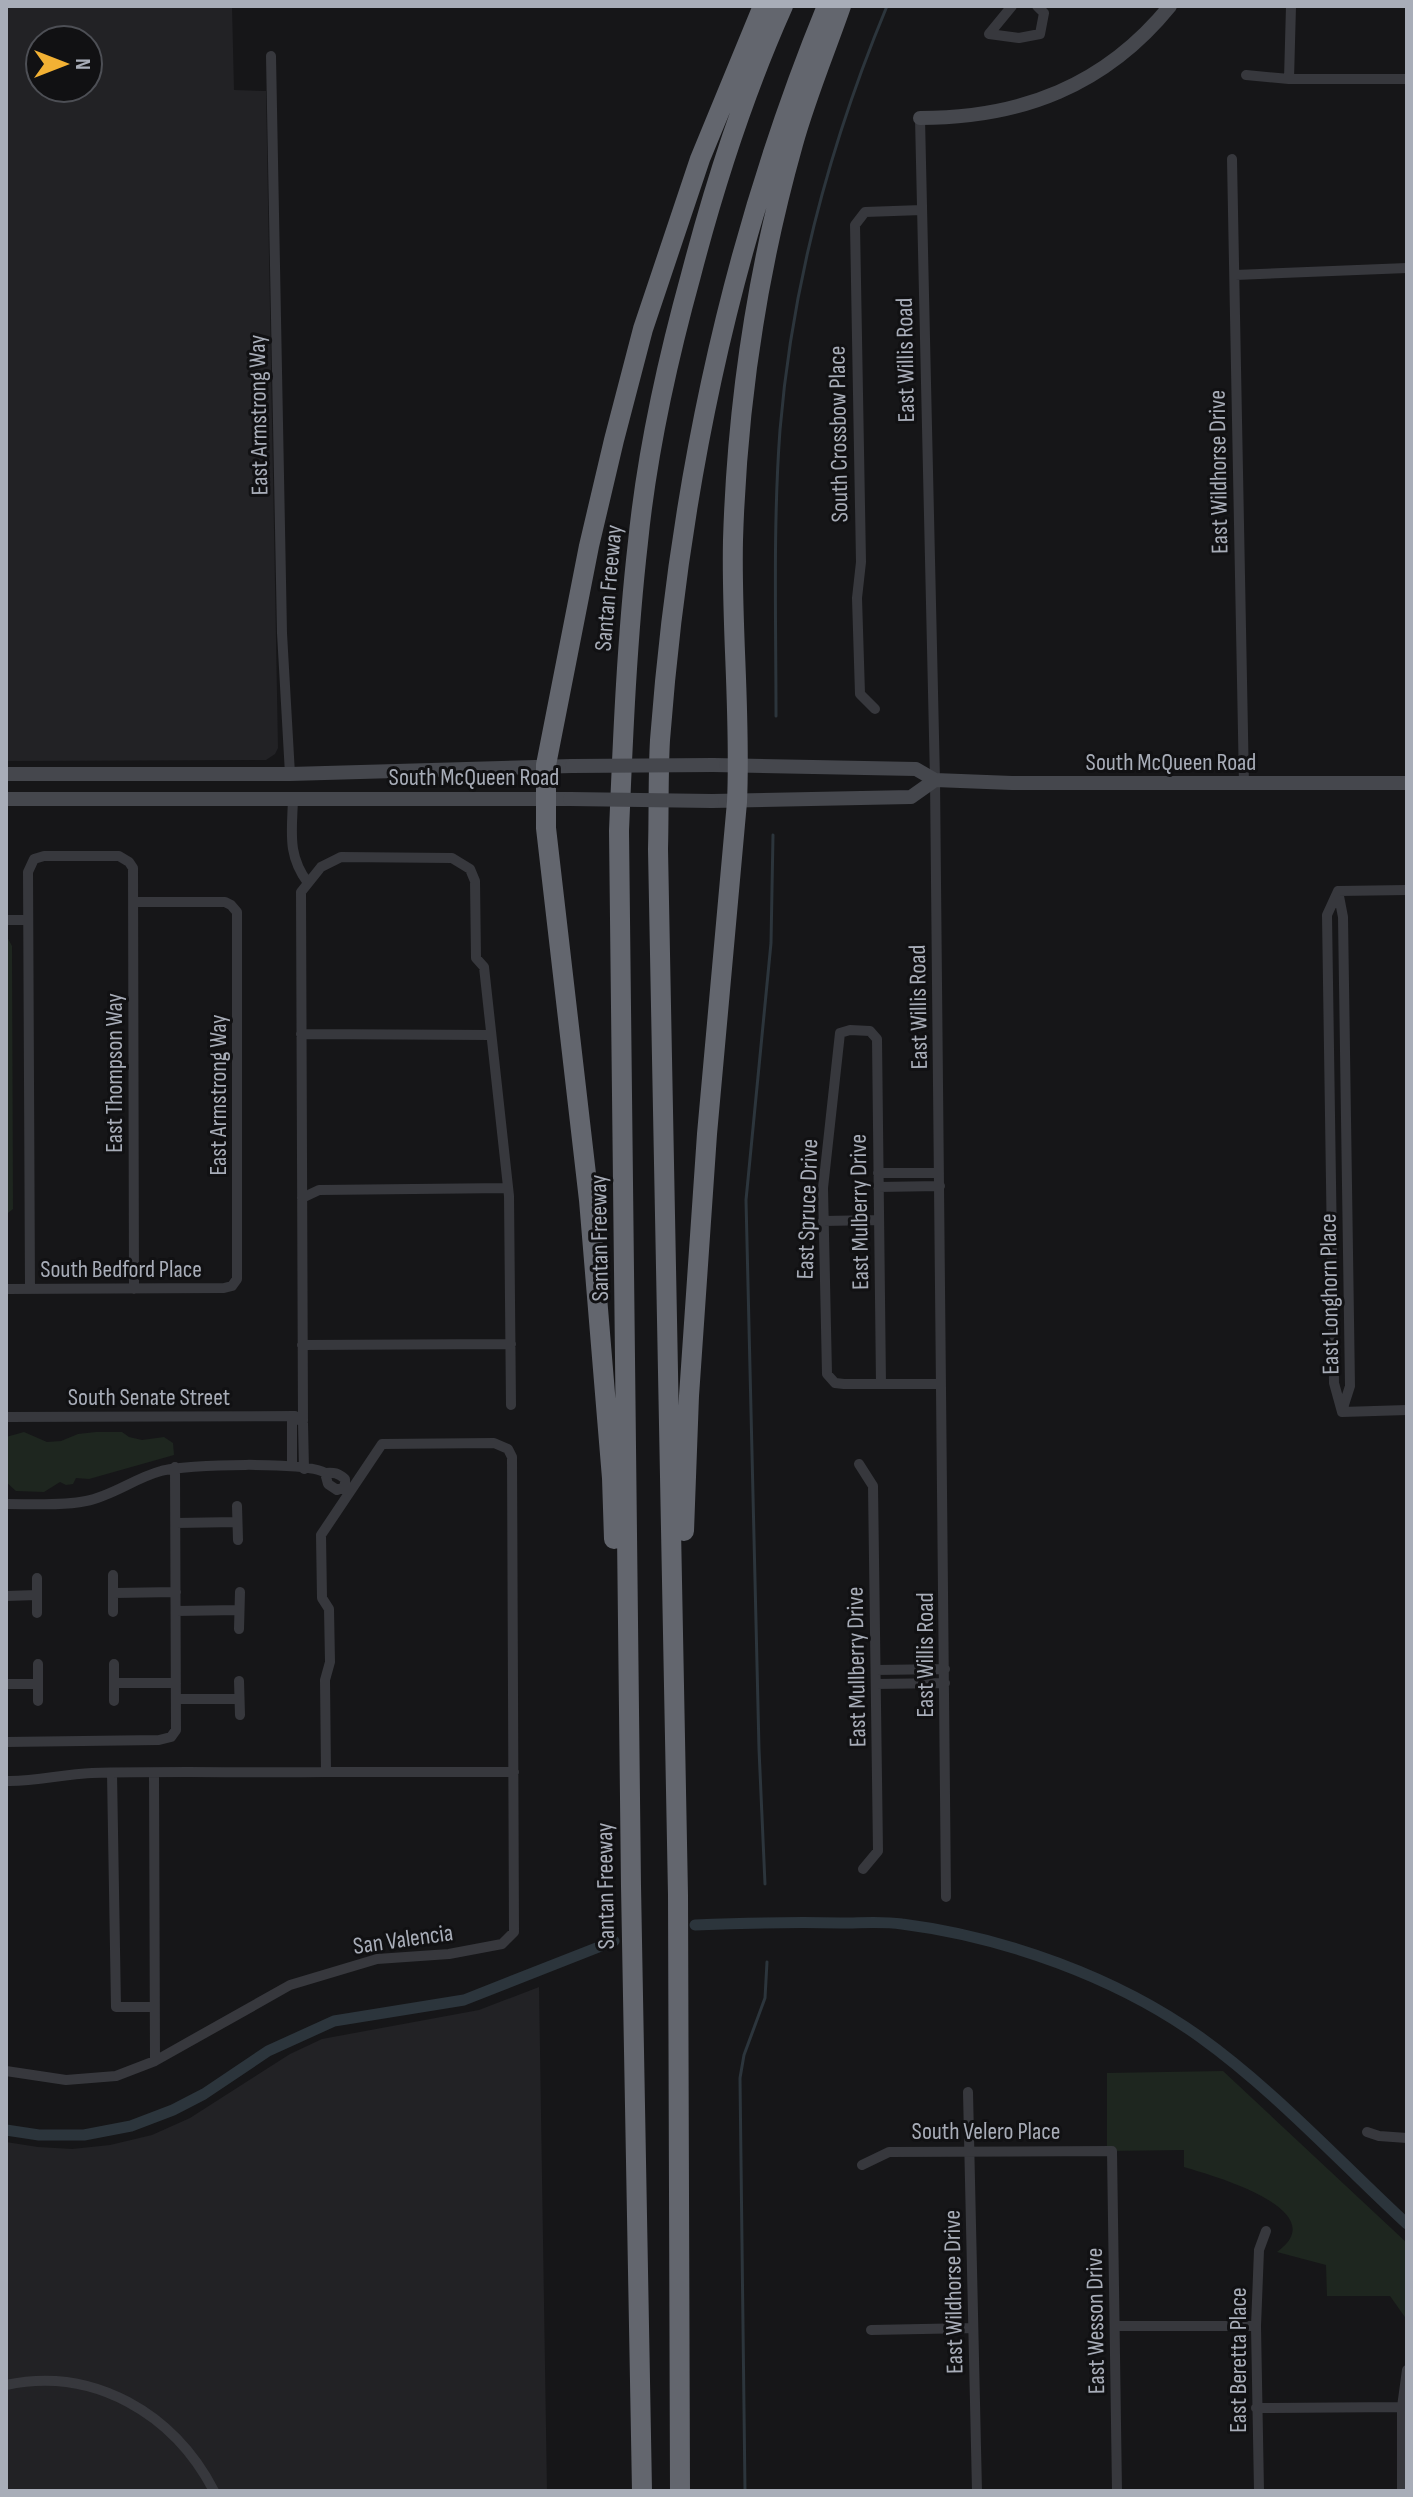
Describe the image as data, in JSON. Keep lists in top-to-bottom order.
{
  "streets": {
    "highway": ["Santan Freeway"],
    "main road": ["South McQueen Road"],
    "street": [
      "East Willis Road",
      "East Armstrong Way",
      "South Crossbow Place",
      "East Wildhorse Drive",
      "East Thompson Way",
      "East Spruce Drive",
      "East Mulberry Drive",
      "South Bedford Place",
      "East Longhorn Place",
      "South Senate Street",
      "East Mullberry Drive",
      "San Valencia",
      "South Velero Place",
      "East Wesson Drive",
      "East Beretta Place"
    ]
  },
  "crossings": [
    ["East Willis Road", "South Crossbow Place"],
    ["East Willis Road", "South McQueen Road"],
    ["East Armstrong Way", "South McQueen Road"],
    ["East Armstrong Way", "East Thompson Way"],
    ["East Armstrong Way", "South Bedford Place"],
    ["East Wildhorse Drive", "South McQueen Road"],
    ["East Wildhorse Drive", "South Velero Place"],
    ["East Thompson Way", "South Bedford Place"],
    ["East Spruce Drive", "East Mulberry Drive"],
    ["South Velero Place", "East Wesson Drive"]
  ],
  "north": "right"
}
